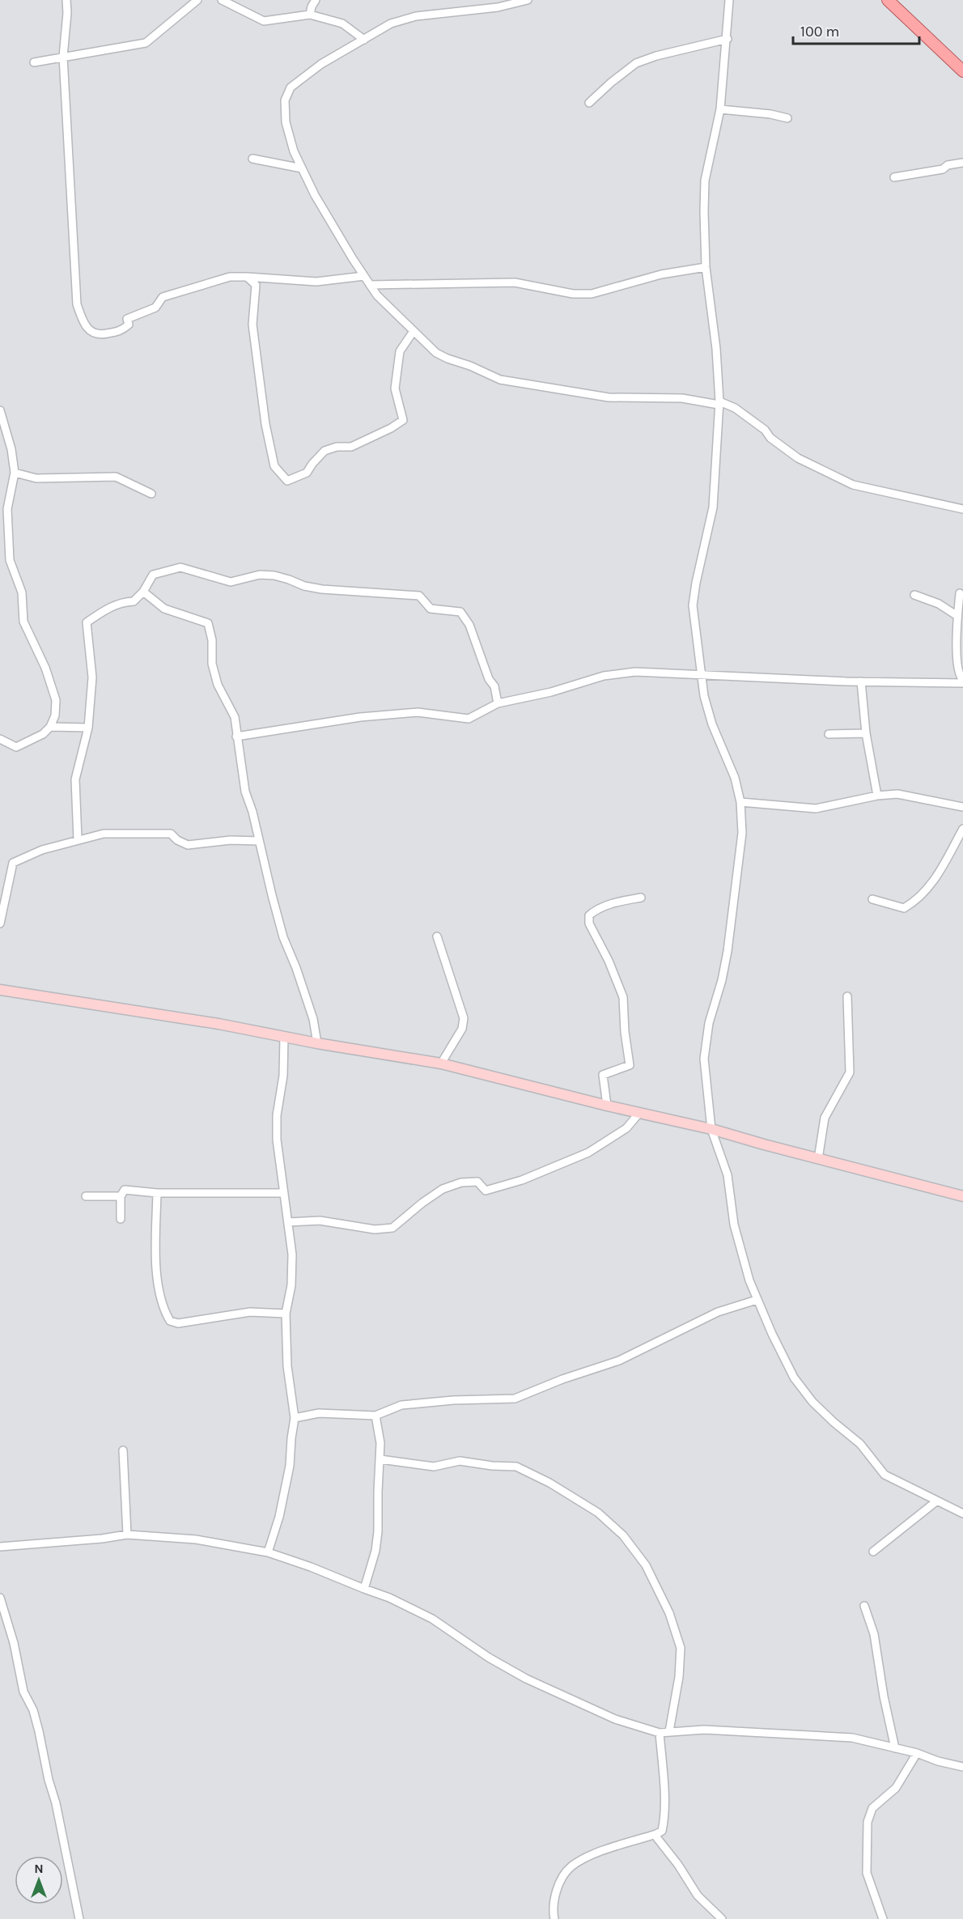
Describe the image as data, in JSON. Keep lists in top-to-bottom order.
{
  "scale_bar": "100 m",
  "north": "top"
}
